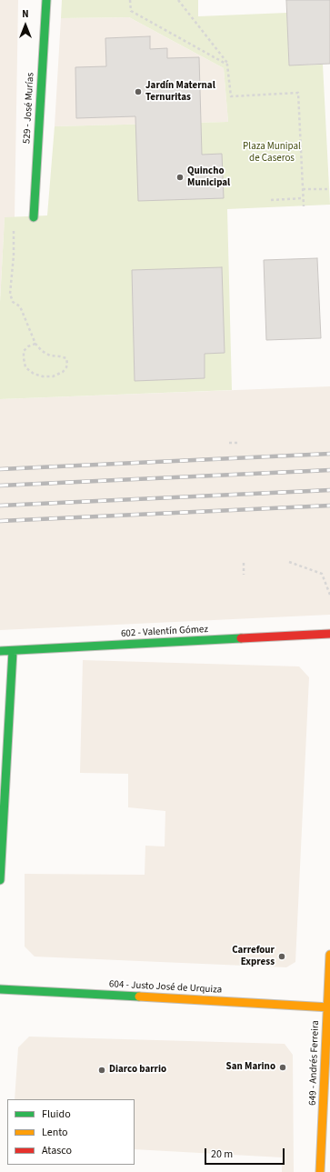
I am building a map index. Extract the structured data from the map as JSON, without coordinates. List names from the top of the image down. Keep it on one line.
{"streets":{"street":["529 - José Murías","602 - Valentín Gómez","604 - Justo José de Urquiza","649 - Andrés Ferreira"]},"crossings":[["604 - Justo José de Urquiza","649 - Andrés Ferreira"]],"parks":["Plaza Munipal de Caseros"],"places":["Jardín Maternal Ternuritas","Quincho Municipal","Carrefour Express","San Marino","Diarco barrio"],"legend":["Fluido","Lento","Atasco"],"scale_bar":"20 m","north":"top"}
